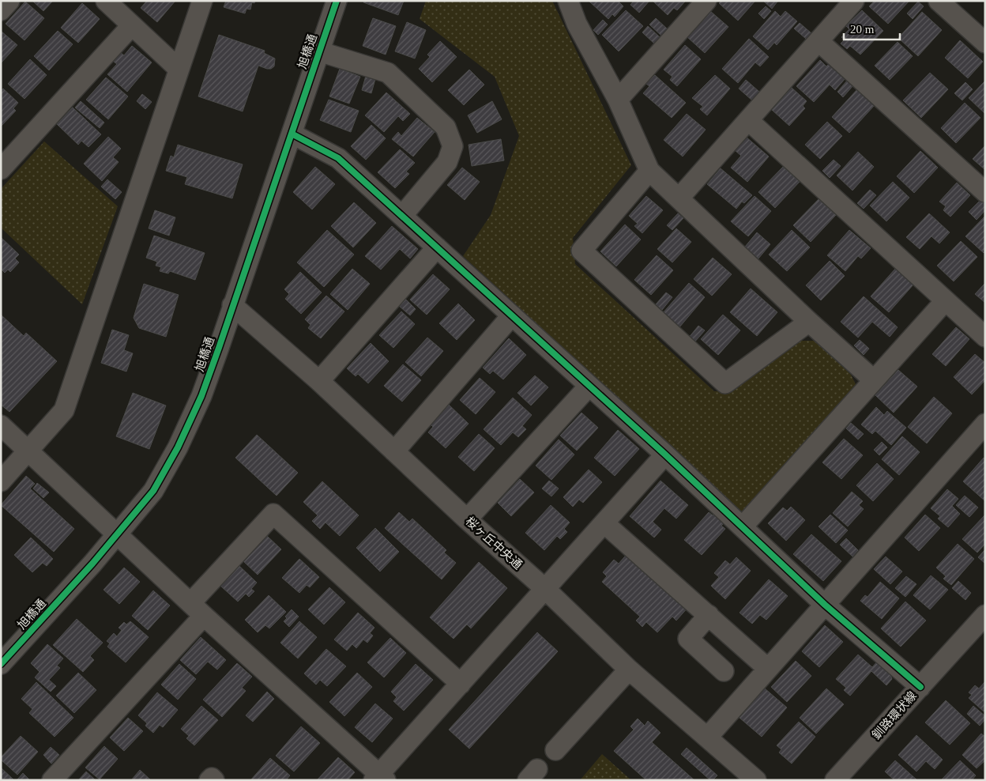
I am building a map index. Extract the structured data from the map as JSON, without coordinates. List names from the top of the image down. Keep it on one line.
{"streets":{"street":["旭橋通","桜ヶ丘中央通","釧路環状線"]},"crossings":[["旭橋通","桜ヶ丘中央通"]],"scale_bar":"20 m"}
